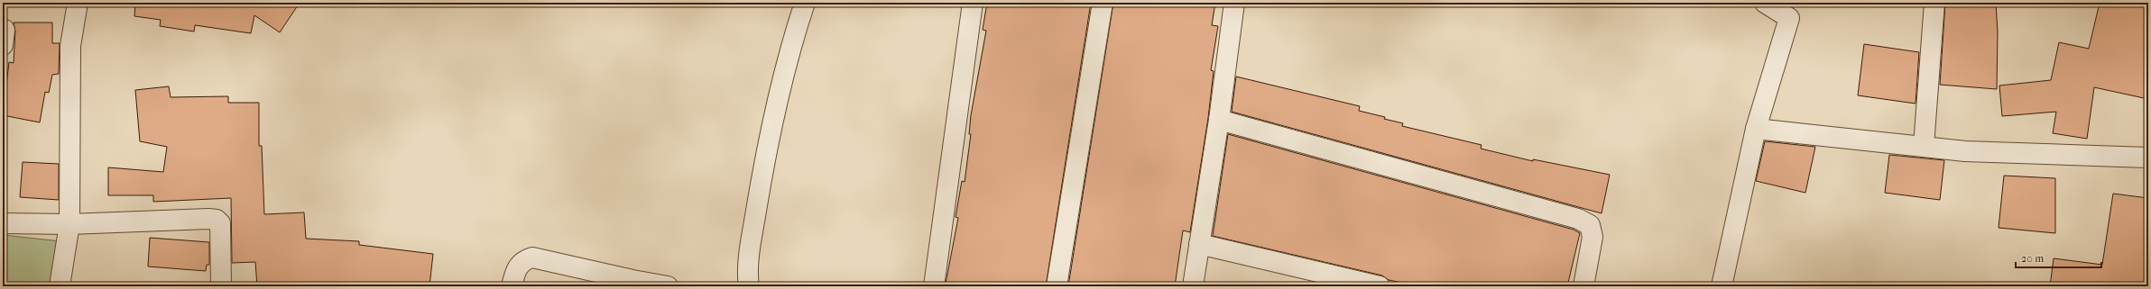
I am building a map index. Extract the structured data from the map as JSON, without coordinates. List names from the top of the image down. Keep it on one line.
{"scale_bar":"20 m"}
